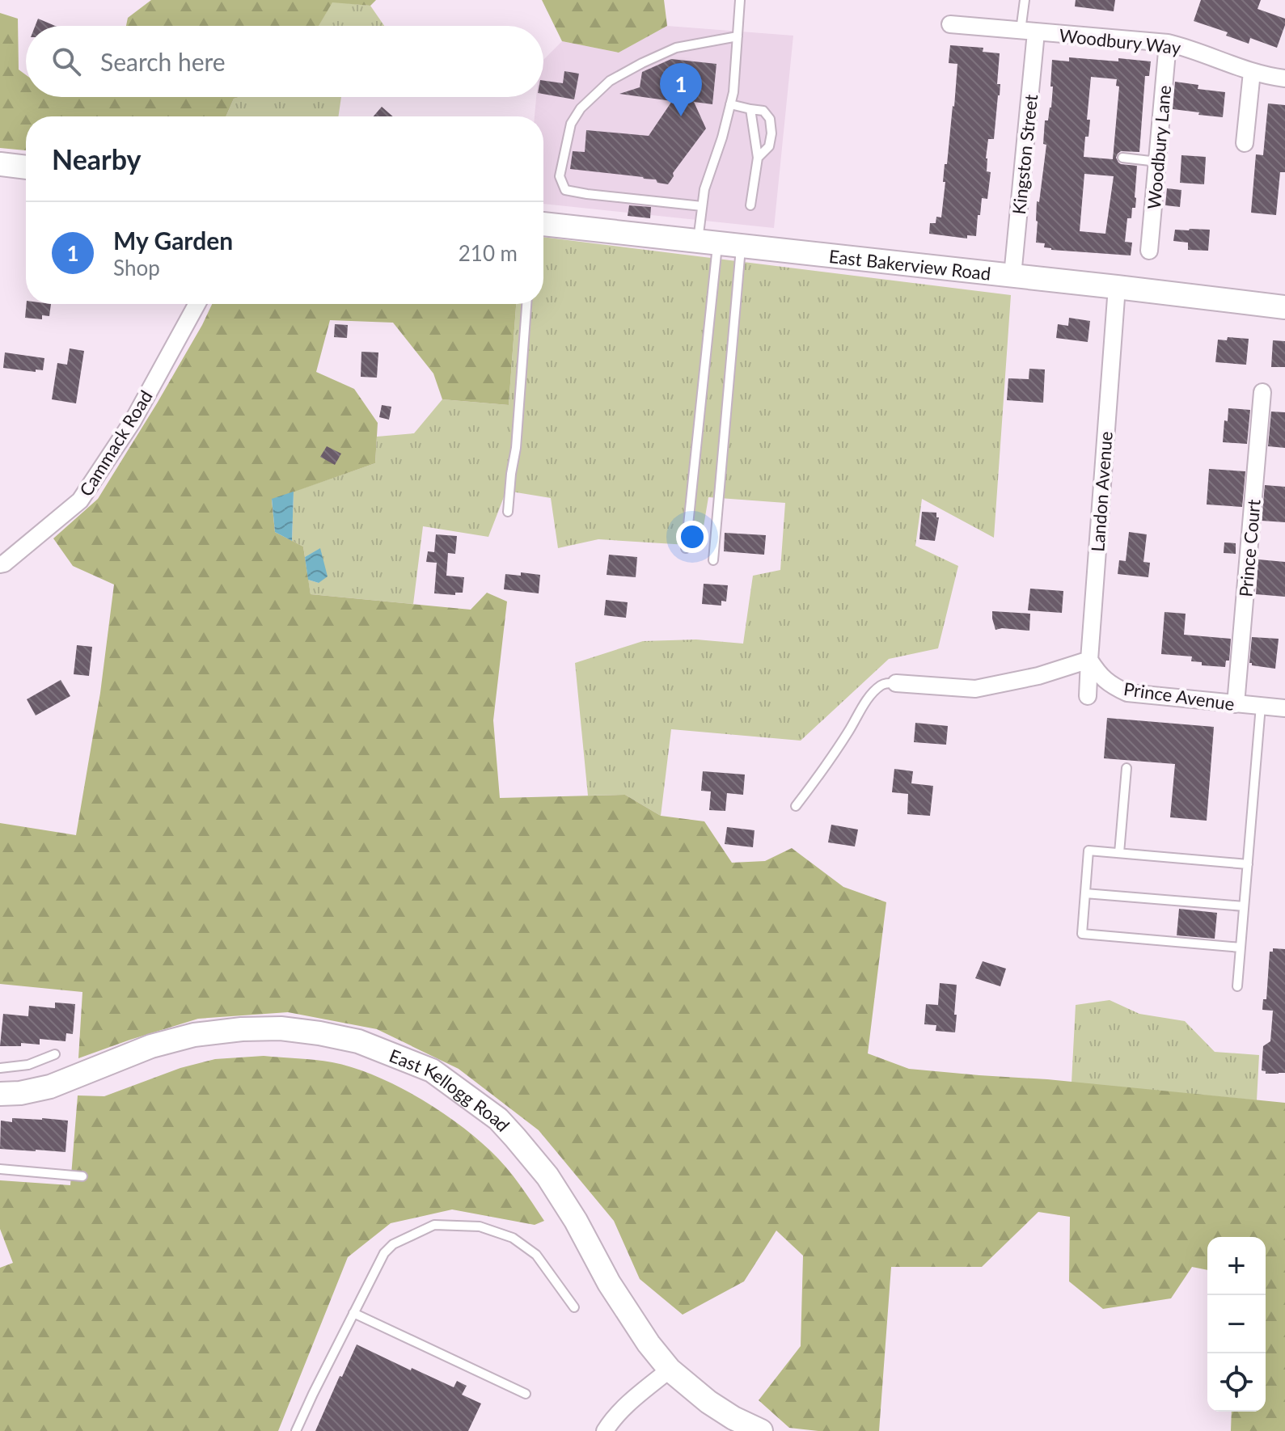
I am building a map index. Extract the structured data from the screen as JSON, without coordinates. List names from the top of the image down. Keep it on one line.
{"streets":{"street":["Woodbury Way","Woodbury Lane","Kingston Street","East Bakerview Road","Cammack Road","Landon Avenue","Prince Court","Prince Avenue","East Kellogg Road"]},"crossings":[["Woodbury Way","Woodbury Lane"],["Woodbury Way","Kingston Street"],["Kingston Street","East Bakerview Road"],["East Bakerview Road","Landon Avenue"],["Landon Avenue","Prince Avenue"],["Prince Court","Prince Avenue"]],"page":{"search":"Search here","pins":"1","heading":"Nearby","list":[{"mark":"1","name":"My Garden","note":"Shop","value":"210 m"}],"map_buttons":["+","−"]}}
